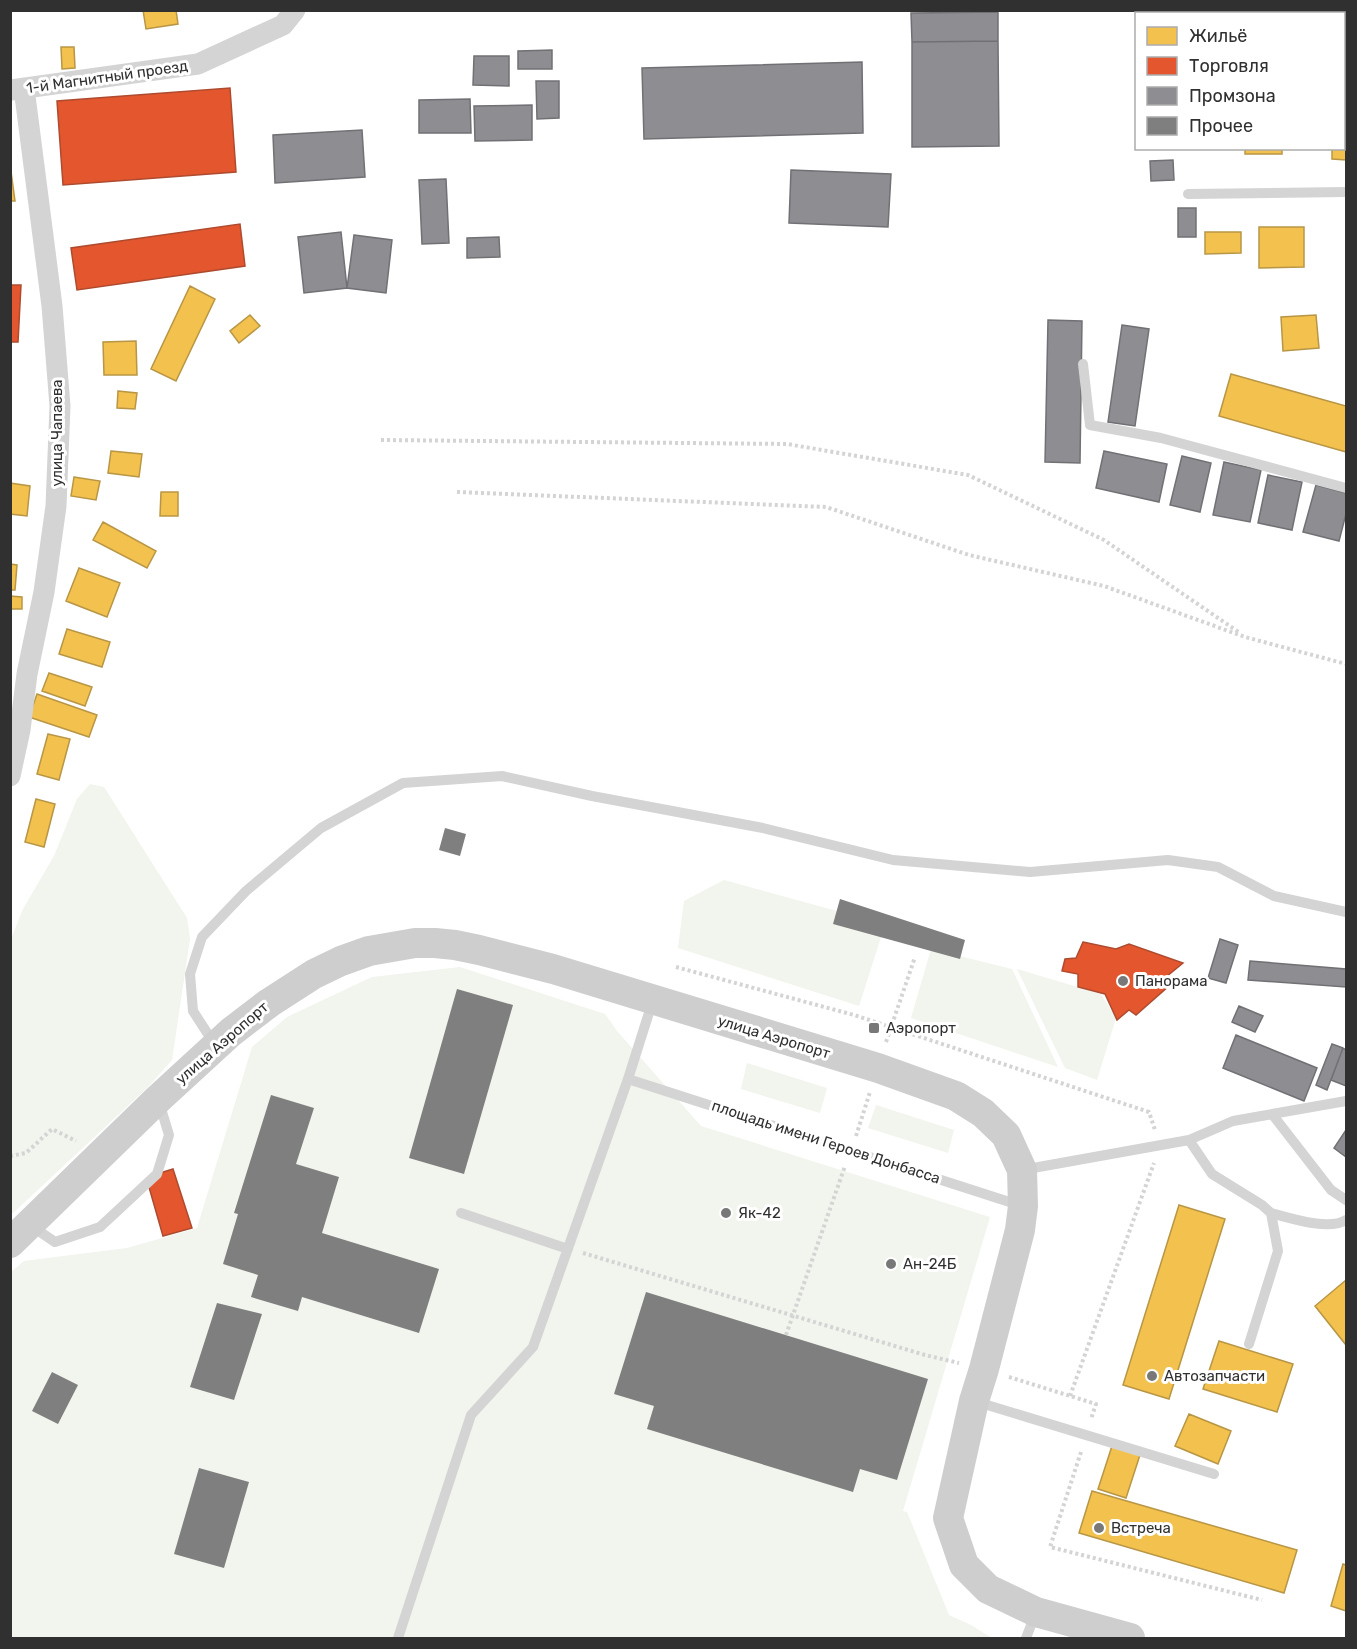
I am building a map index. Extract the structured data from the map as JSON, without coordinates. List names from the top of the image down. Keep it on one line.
{"streets":{"main road":["улица Аэропорт"],"street":["1-й Магнитный проезд","улица Чапаева"],"lane":["площадь имени Героев Донбасса"]},"crossings":[["1-й Магнитный проезд","улица Чапаева"],["улица Аэропорт","площадь имени Героев Донбасса"]],"places":{"other":["Панорама","Як-42","Ан-24Б","Автозапчасти","Встреча"],"transit":["Аэропорт"]},"legend":["Жильё","Торговля","Промзона","Прочее"]}
